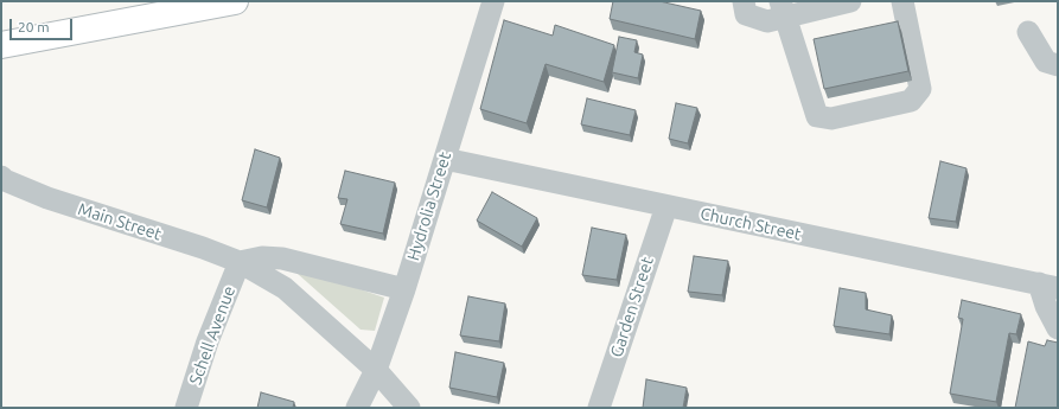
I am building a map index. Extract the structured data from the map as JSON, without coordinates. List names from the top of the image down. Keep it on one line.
{"streets":{"street":["Hydrolia Street","Main Street","Church Street","Garden Street","Schell Avenue"]},"crossings":[["Hydrolia Street","Main Street"],["Hydrolia Street","Church Street"],["Main Street","Schell Avenue"],["Church Street","Garden Street"]],"scale_bar":"20 m"}
